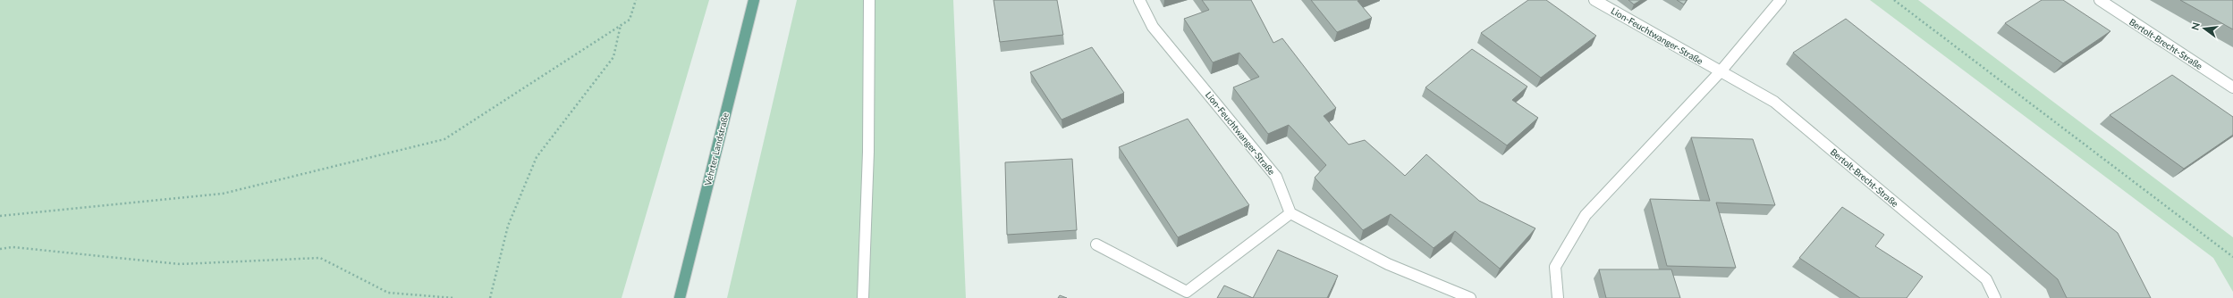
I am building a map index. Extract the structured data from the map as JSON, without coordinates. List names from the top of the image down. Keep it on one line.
{"streets":{"main road":["Vehrter Landstraße"],"street":["Lion-Feuchtwanger-Straße","Bertolt-Brecht-Straße"]},"crossings":[["Lion-Feuchtwanger-Straße","Bertolt-Brecht-Straße"]],"north":"left"}
